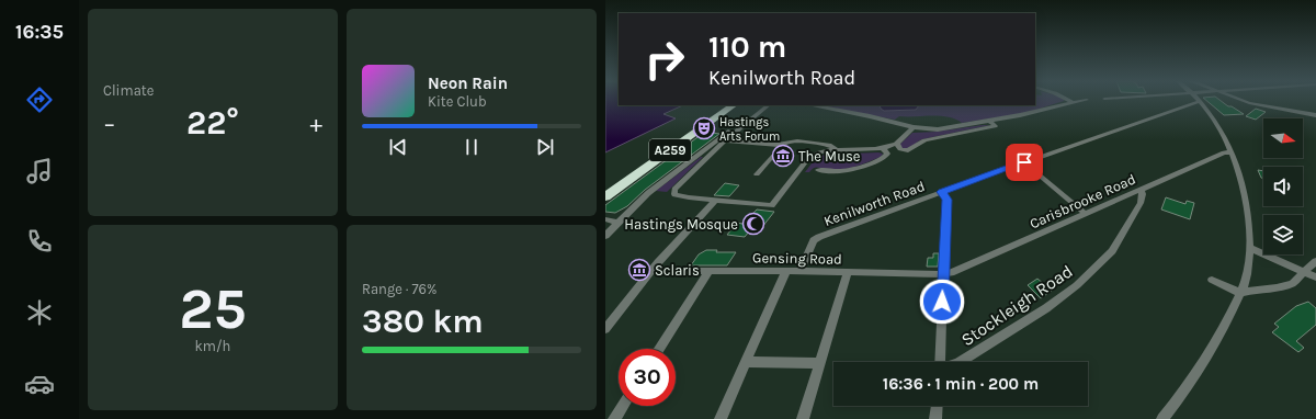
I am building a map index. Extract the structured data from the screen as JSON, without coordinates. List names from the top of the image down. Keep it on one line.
{"streets":{"highway":["A259"],"street":["Carisbrooke Road","Kenilworth Road","Gensing Road","Stockleigh Road"]},"crossings":[["Carisbrooke Road","Gensing Road"],["Carisbrooke Road","Stockleigh Road"],["Kenilworth Road","Gensing Road"]],"places":{"theatre":["Hastings Arts Forum"],"museum":["The Muse","Sclaris"],"mosque":["Hastings Mosque"]},"north":"right","page":{"tabs":"16:35","tile":["Climate",["25","km/h"],["Range · 76%","380 km"]],"turn":["110 m","Kenilworth Road"],"song":["Neon Rain","Kite Club"],"heat":["−","22°","+"],"limit":"30","trip":"16:36 · 1 min · 200 m"}}
